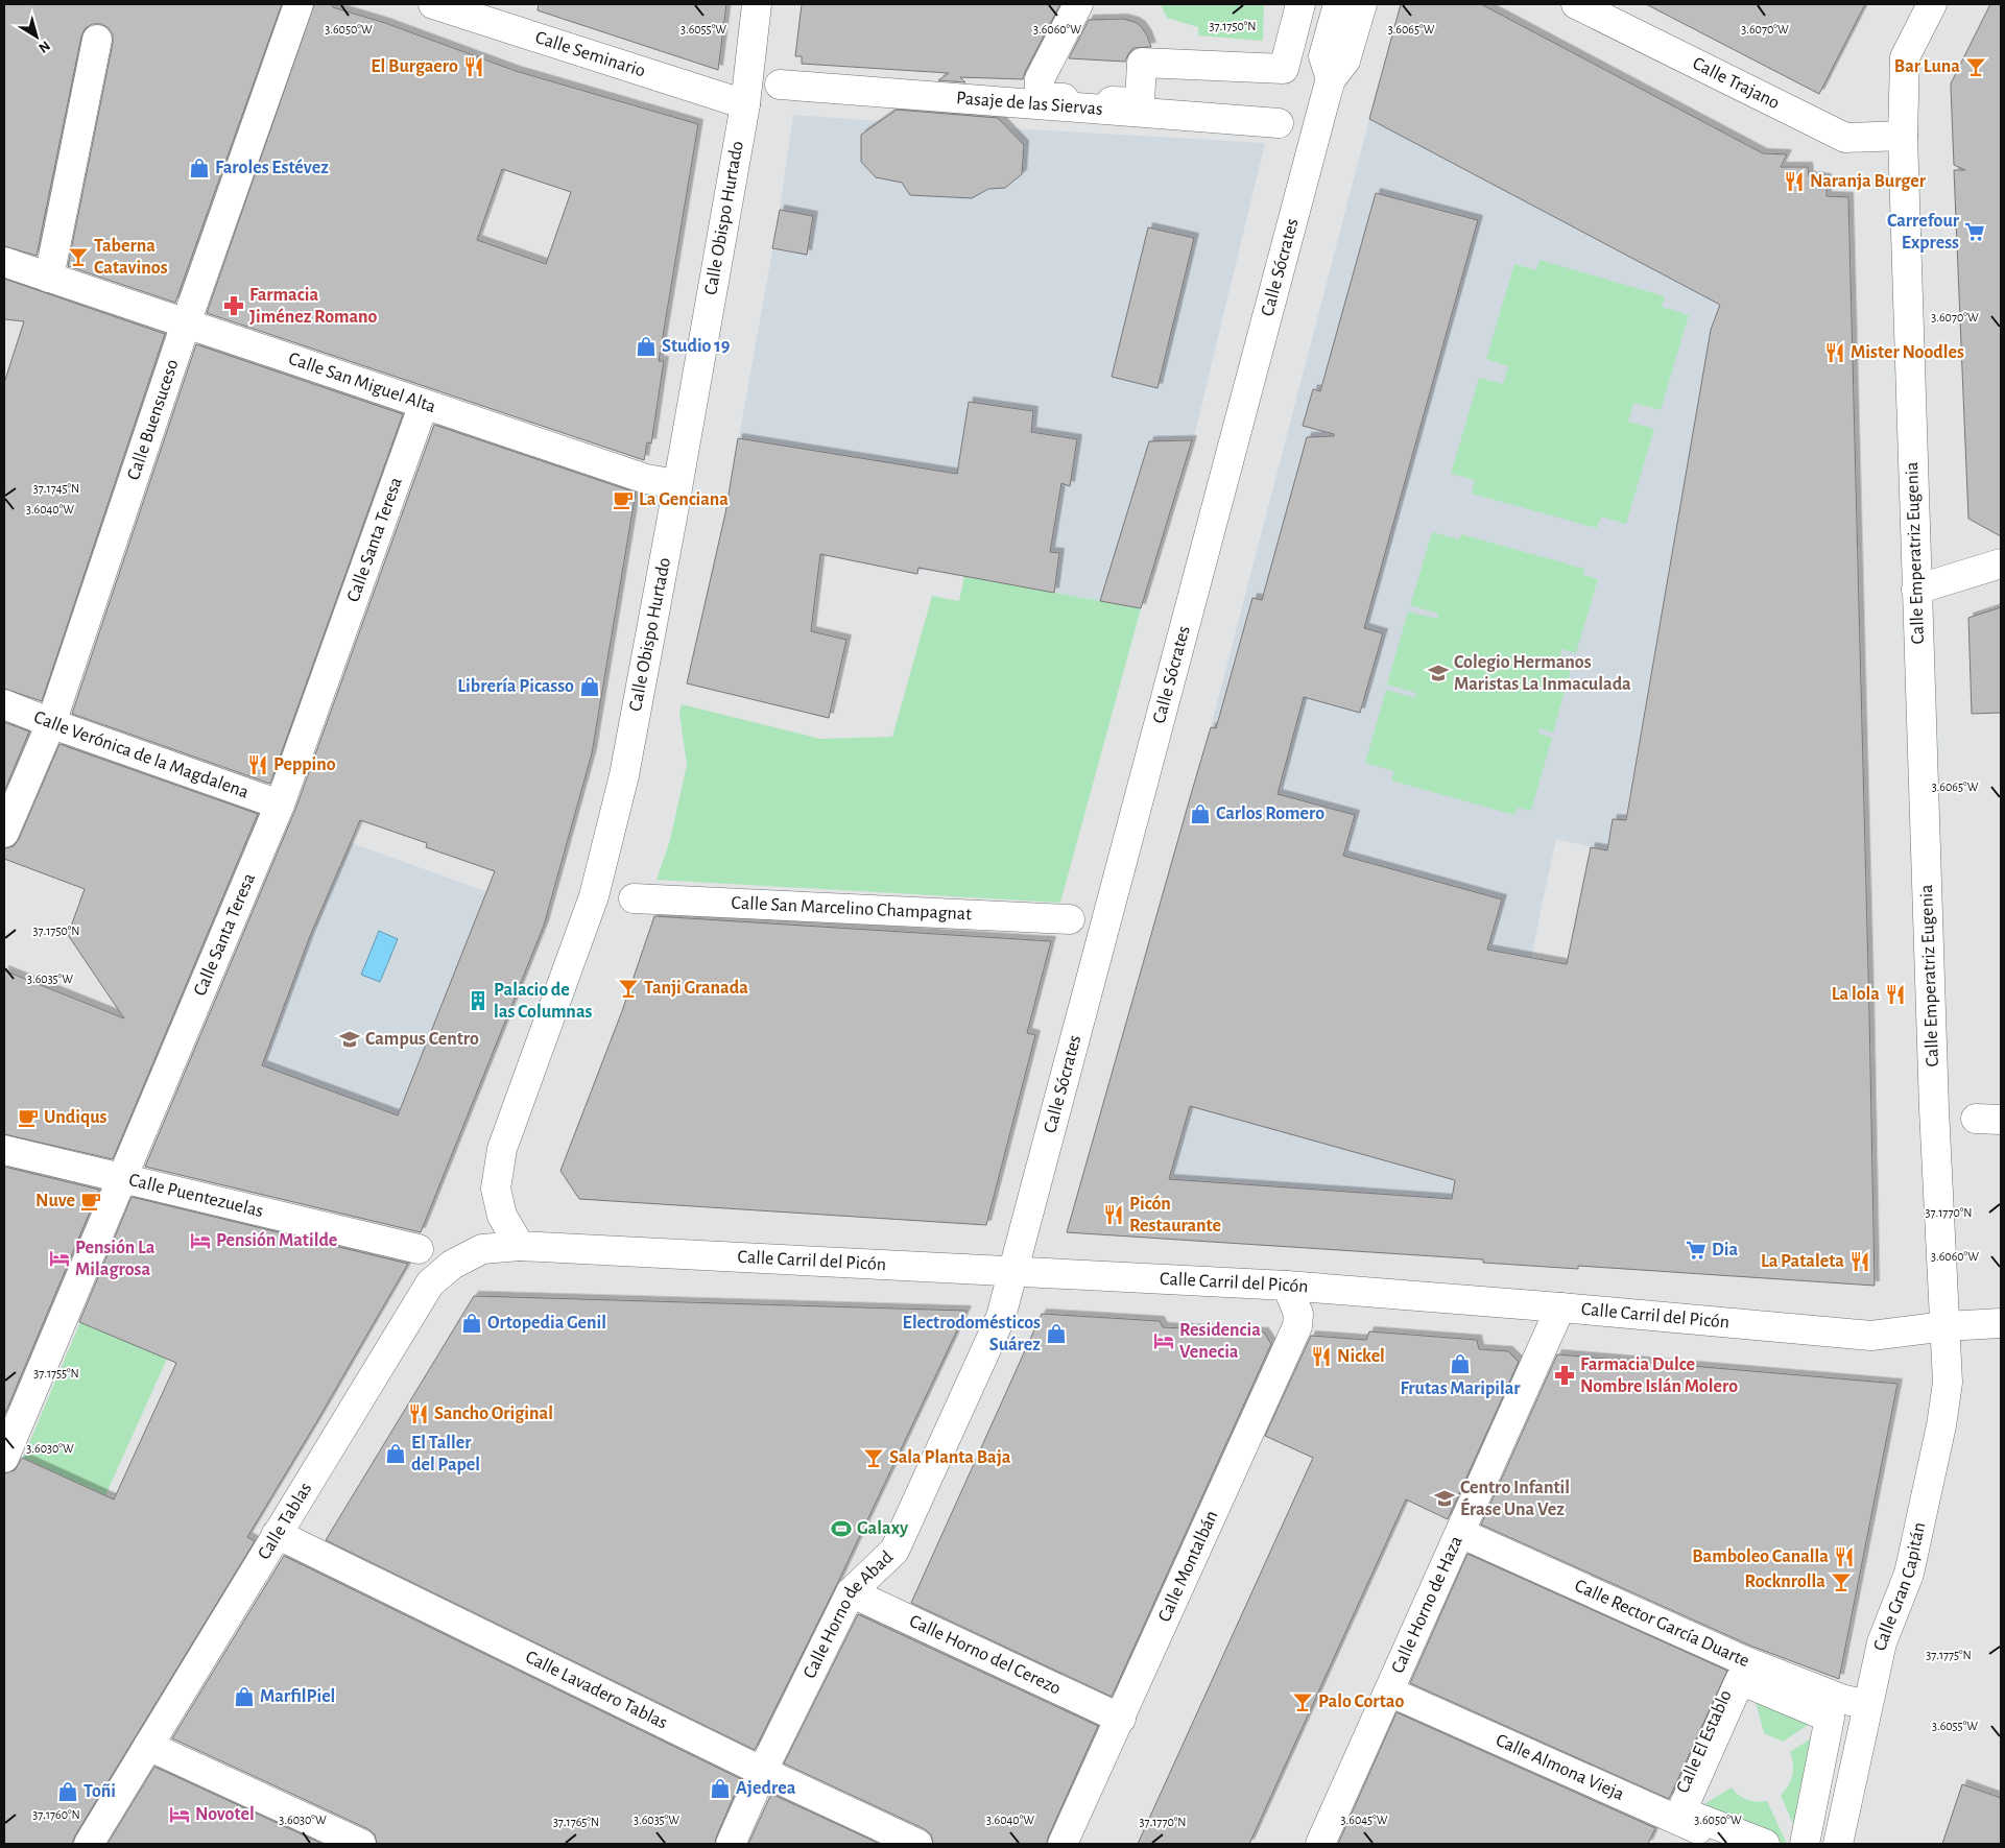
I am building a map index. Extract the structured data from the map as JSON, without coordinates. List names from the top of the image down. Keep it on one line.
{"streets":{"street":["Calle Seminario","Calle Trajano","Pasaje de las Siervas","Calle Obispo Hurtado","Calle Sócrates","Calle San Miguel Alta","Calle Buensuceso","Calle Santa Teresa","Calle Emperatriz Eugenia","Calle Verónica de la Magdalena","Calle San Marcelino Champagnat","Calle Puentezuelas","Calle Carril del Picón","Calle Tablas","Calle Montalbán","Calle Gran Capitán","Calle Horno de Haza","Calle Horno de Abad","Calle Rector García Duarte","Calle Horno del Cerezo","Calle Lavadero Tablas","Calle El Establo","Calle Almona Vieja"]},"crossings":[["Calle Seminario","Calle Obispo Hurtado"],["Calle Trajano","Calle Emperatriz Eugenia"],["Calle Obispo Hurtado","Calle San Miguel Alta"],["Calle Obispo Hurtado","Calle Carril del Picón"],["Calle Obispo Hurtado","Calle Tablas"],["Calle Sócrates","Calle Carril del Picón"],["Calle Sócrates","Calle Horno de Abad"],["Calle San Miguel Alta","Calle Buensuceso"],["Calle San Miguel Alta","Calle Santa Teresa"],["Calle Buensuceso","Calle Verónica de la Magdalena"],["Calle Santa Teresa","Calle Verónica de la Magdalena"],["Calle Santa Teresa","Calle Puentezuelas"],["Calle Emperatriz Eugenia","Calle Carril del Picón"],["Calle Emperatriz Eugenia","Calle Gran Capitán"],["Calle Carril del Picón","Calle Tablas"],["Calle Carril del Picón","Calle Montalbán"],["Calle Carril del Picón","Calle Gran Capitán"],["Calle Carril del Picón","Calle Horno de Haza"],["Calle Carril del Picón","Calle Horno de Abad"],["Calle Tablas","Calle Lavadero Tablas"],["Calle Montalbán","Calle Horno del Cerezo"],["Calle Gran Capitán","Calle Rector García Duarte"],["Calle Horno de Haza","Calle Rector García Duarte"],["Calle Horno de Haza","Calle Almona Vieja"],["Calle Horno de Abad","Calle Horno del Cerezo"],["Calle Horno de Abad","Calle Lavadero Tablas"]],"places":{"restaurant":["El Burgaero","Naranja Burger","Mister Noodles","Peppino","La lola","Picón Restaurante","La Pataleta","Nickel","Sancho Original","Bamboleo Canalla"],"bar":["Bar Luna","Taberna Catavinos","Tanji Granada","Sala Planta Baja","Rocknrolla","Palo Cortao"],"shop":["Faroles Estévez","Studio 19","Librería Picasso","Carlos Romero","Ortopedia Genil","Electrodomésticos Suárez","Frutas Maripilar","El Taller del Papel","MarfilPiel","Ajedrea","Toñi"],"supermarket":["Carrefour Express","Dia"],"pharmacy":["Farmacia Jiménez Romano","Farmacia Dulce Nombre Islán Molero"],"cafe":["La Genciana","Undiqus","Nuve"],"school or university":["Colegio Hermanos Maristas La Inmaculada","Campus Centro","Centro Infantil Érase Una Vez"],"building":["Palacio de las Columnas"],"hotel":["Pensión Matilde","Pensión La Milagrosa","Residencia Venecia","Novotel"],"sports":["Galaxy"]},"north":"bottom right","coordinates":["37.1750°N","3.6050°W","3.6055°W","3.6060°W","3.6065°W","3.6070°W","37.1745°N","3.6040°W","3.6035°W","37.1770°N","37.1755°N","3.6030°W","37.1775°N","37.1760°N","3.6045°W","37.1765°N"]}
